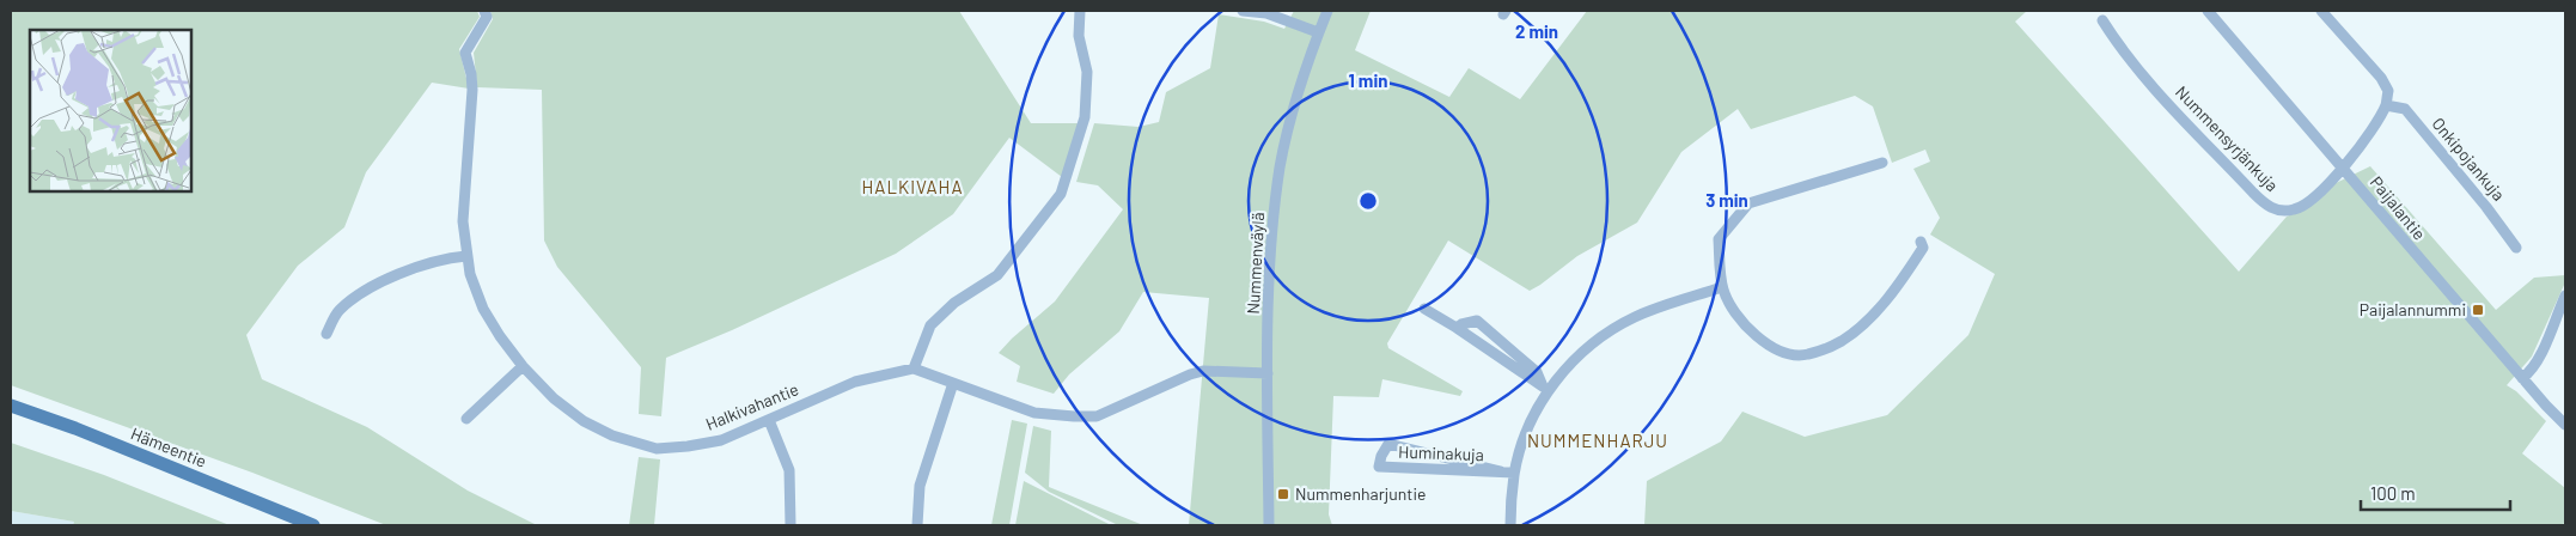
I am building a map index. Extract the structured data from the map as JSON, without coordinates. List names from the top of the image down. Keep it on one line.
{"streets":{"main road":["Hämeentie"],"street":["Nummensyrjänkuja","Onkipojankuja","Paijalantie","Nummenväylä","Halkivahantie","Huminakuja"]},"crossings":[["Nummensyrjänkuja","Onkipojankuja"],["Nummensyrjänkuja","Paijalantie"]],"districts":["HALKIVAHA","NUMMENHARJU"],"places":{"transit":["Paijalannummi","Nummenharjuntie"]},"scale_bar":"100 m","rings":["2 min","1 min","3 min"]}
